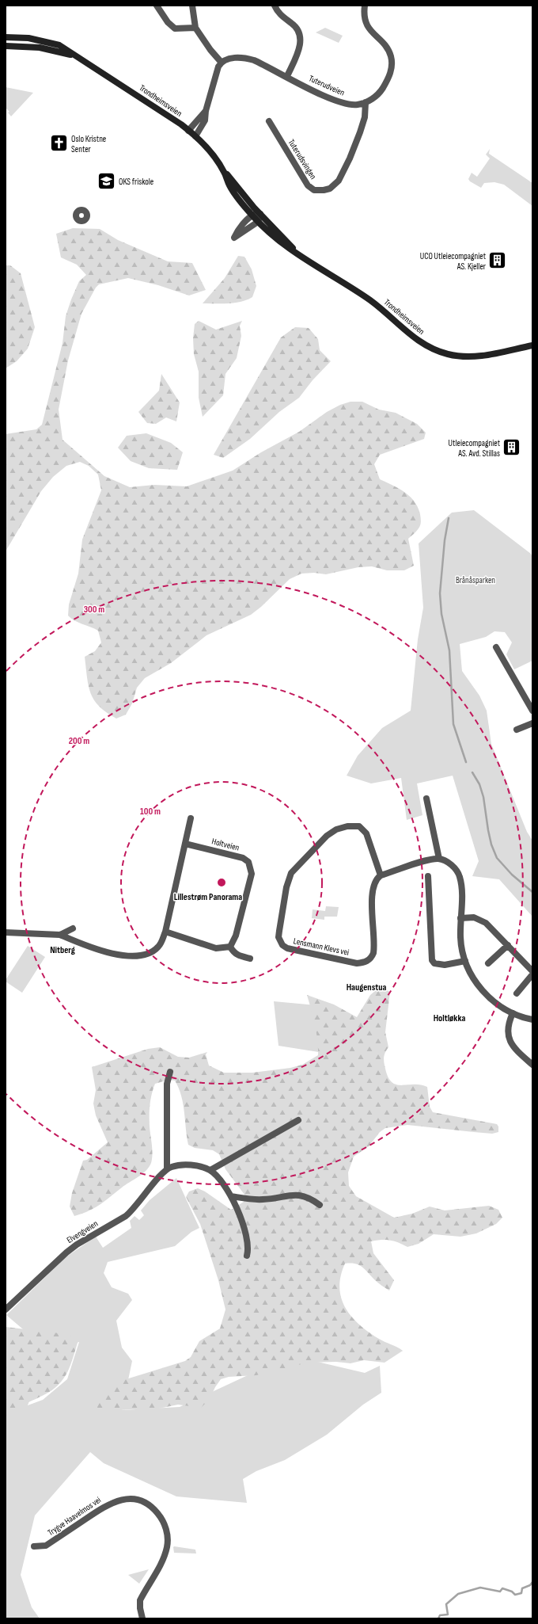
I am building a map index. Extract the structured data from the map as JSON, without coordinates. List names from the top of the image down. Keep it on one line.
{"streets":{"main road":["Trondheimsveien"],"street":["Tuterudveien","Tuterudsvingen","Holtveien","Lensmann Klevs vei","Elvengveien","Trygve Haavelmos vei"]},"crossings":[["Tuterudveien","Tuterudsvingen"]],"districts":["Lillestrøm Panorama","Nitberg","Haugenstua","Holtløkka"],"parks":["Brånåsparken"],"places":{"church":["Oslo Kristne Senter"],"school or university":["OKS friskole"],"building":["UCO Utleiecompagniet AS. Kjeller","Utleiecompagniet AS. Avd. Stillas"]},"rings":["300 m","200 m","100 m"]}
